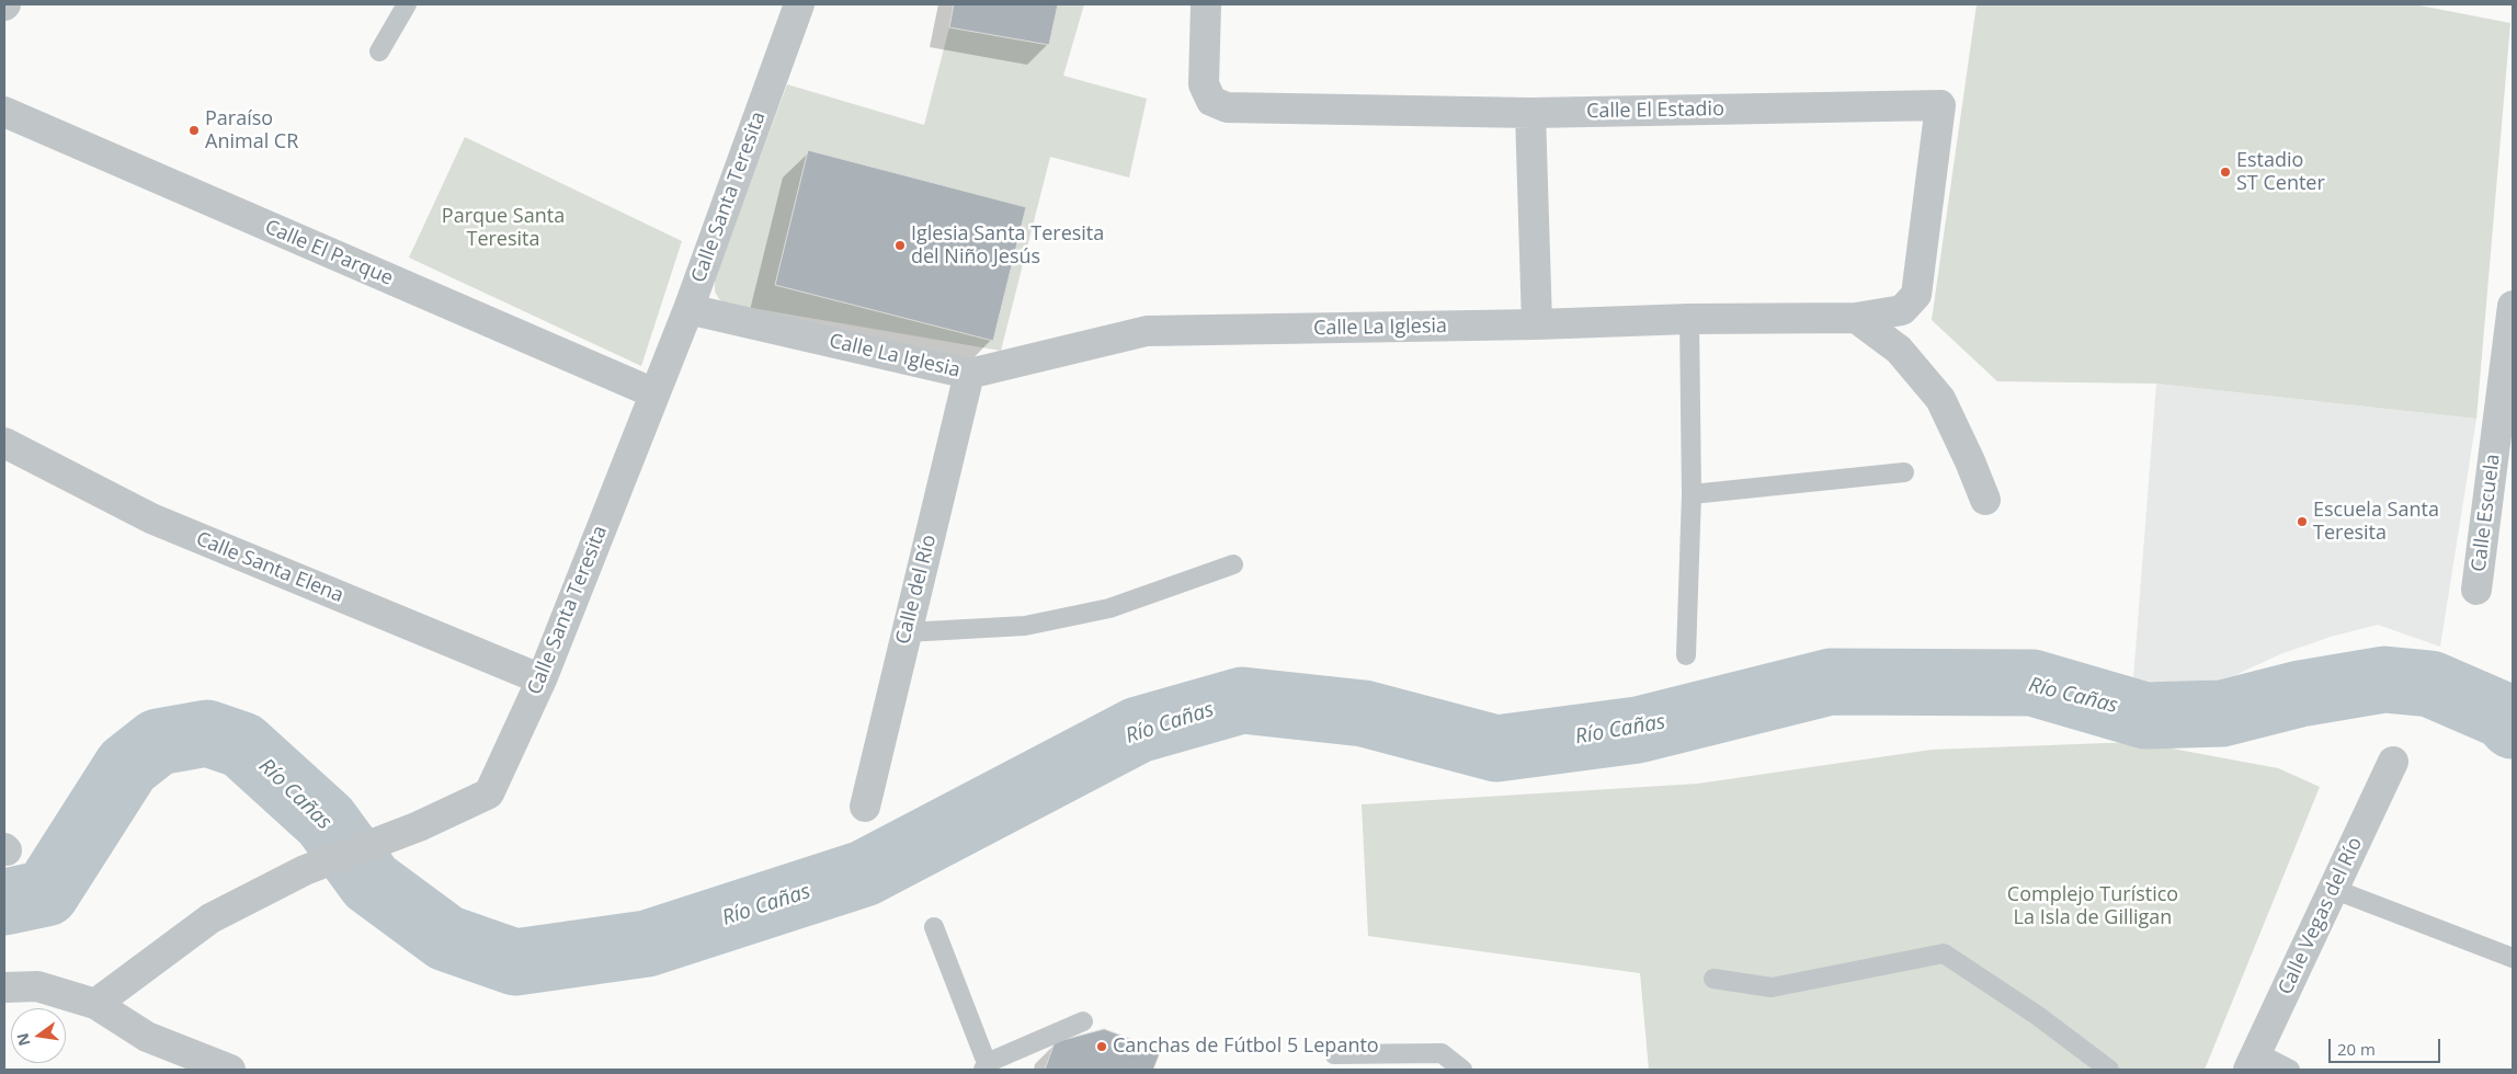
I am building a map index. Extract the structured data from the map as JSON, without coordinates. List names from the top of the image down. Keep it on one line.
{"streets":{"street":["Calle El Estadio","Calle Santa Teresita","Calle El Parque","Calle La Iglesia","Calle Escuela","Calle Santa Elena","Calle del Río","Calle Vegas del Río"]},"crossings":[["Calle El Estadio","Calle La Iglesia"],["Calle Santa Teresita","Calle El Parque"],["Calle Santa Teresita","Calle La Iglesia"],["Calle Santa Teresita","Calle Santa Elena"],["Calle La Iglesia","Calle del Río"]],"water":["Río Cañas"],"parks":["Parque Santa Teresita","Complejo Turístico La Isla de Gilligan"],"places":["Paraíso Animal CR","Estadio ST Center","Iglesia Santa Teresita del Niño Jesús","Escuela Santa Teresita","Canchas de Fútbol 5 Lepanto"],"scale_bar":"20 m","north":"left"}
